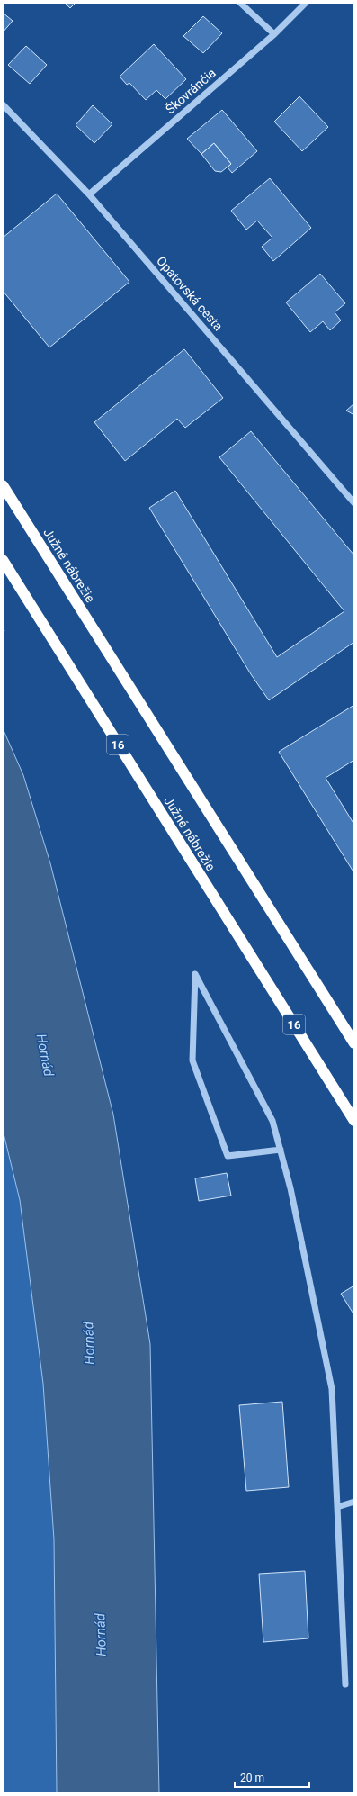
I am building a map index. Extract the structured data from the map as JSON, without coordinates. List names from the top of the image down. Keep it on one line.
{"streets":{"highway":["Južné nábrežie","16"],"street":["Škovránčia","Opatovská cesta"]},"crossings":[["Škovránčia","Opatovská cesta"]],"water":["Hornád"],"scale_bar":"20 m"}
